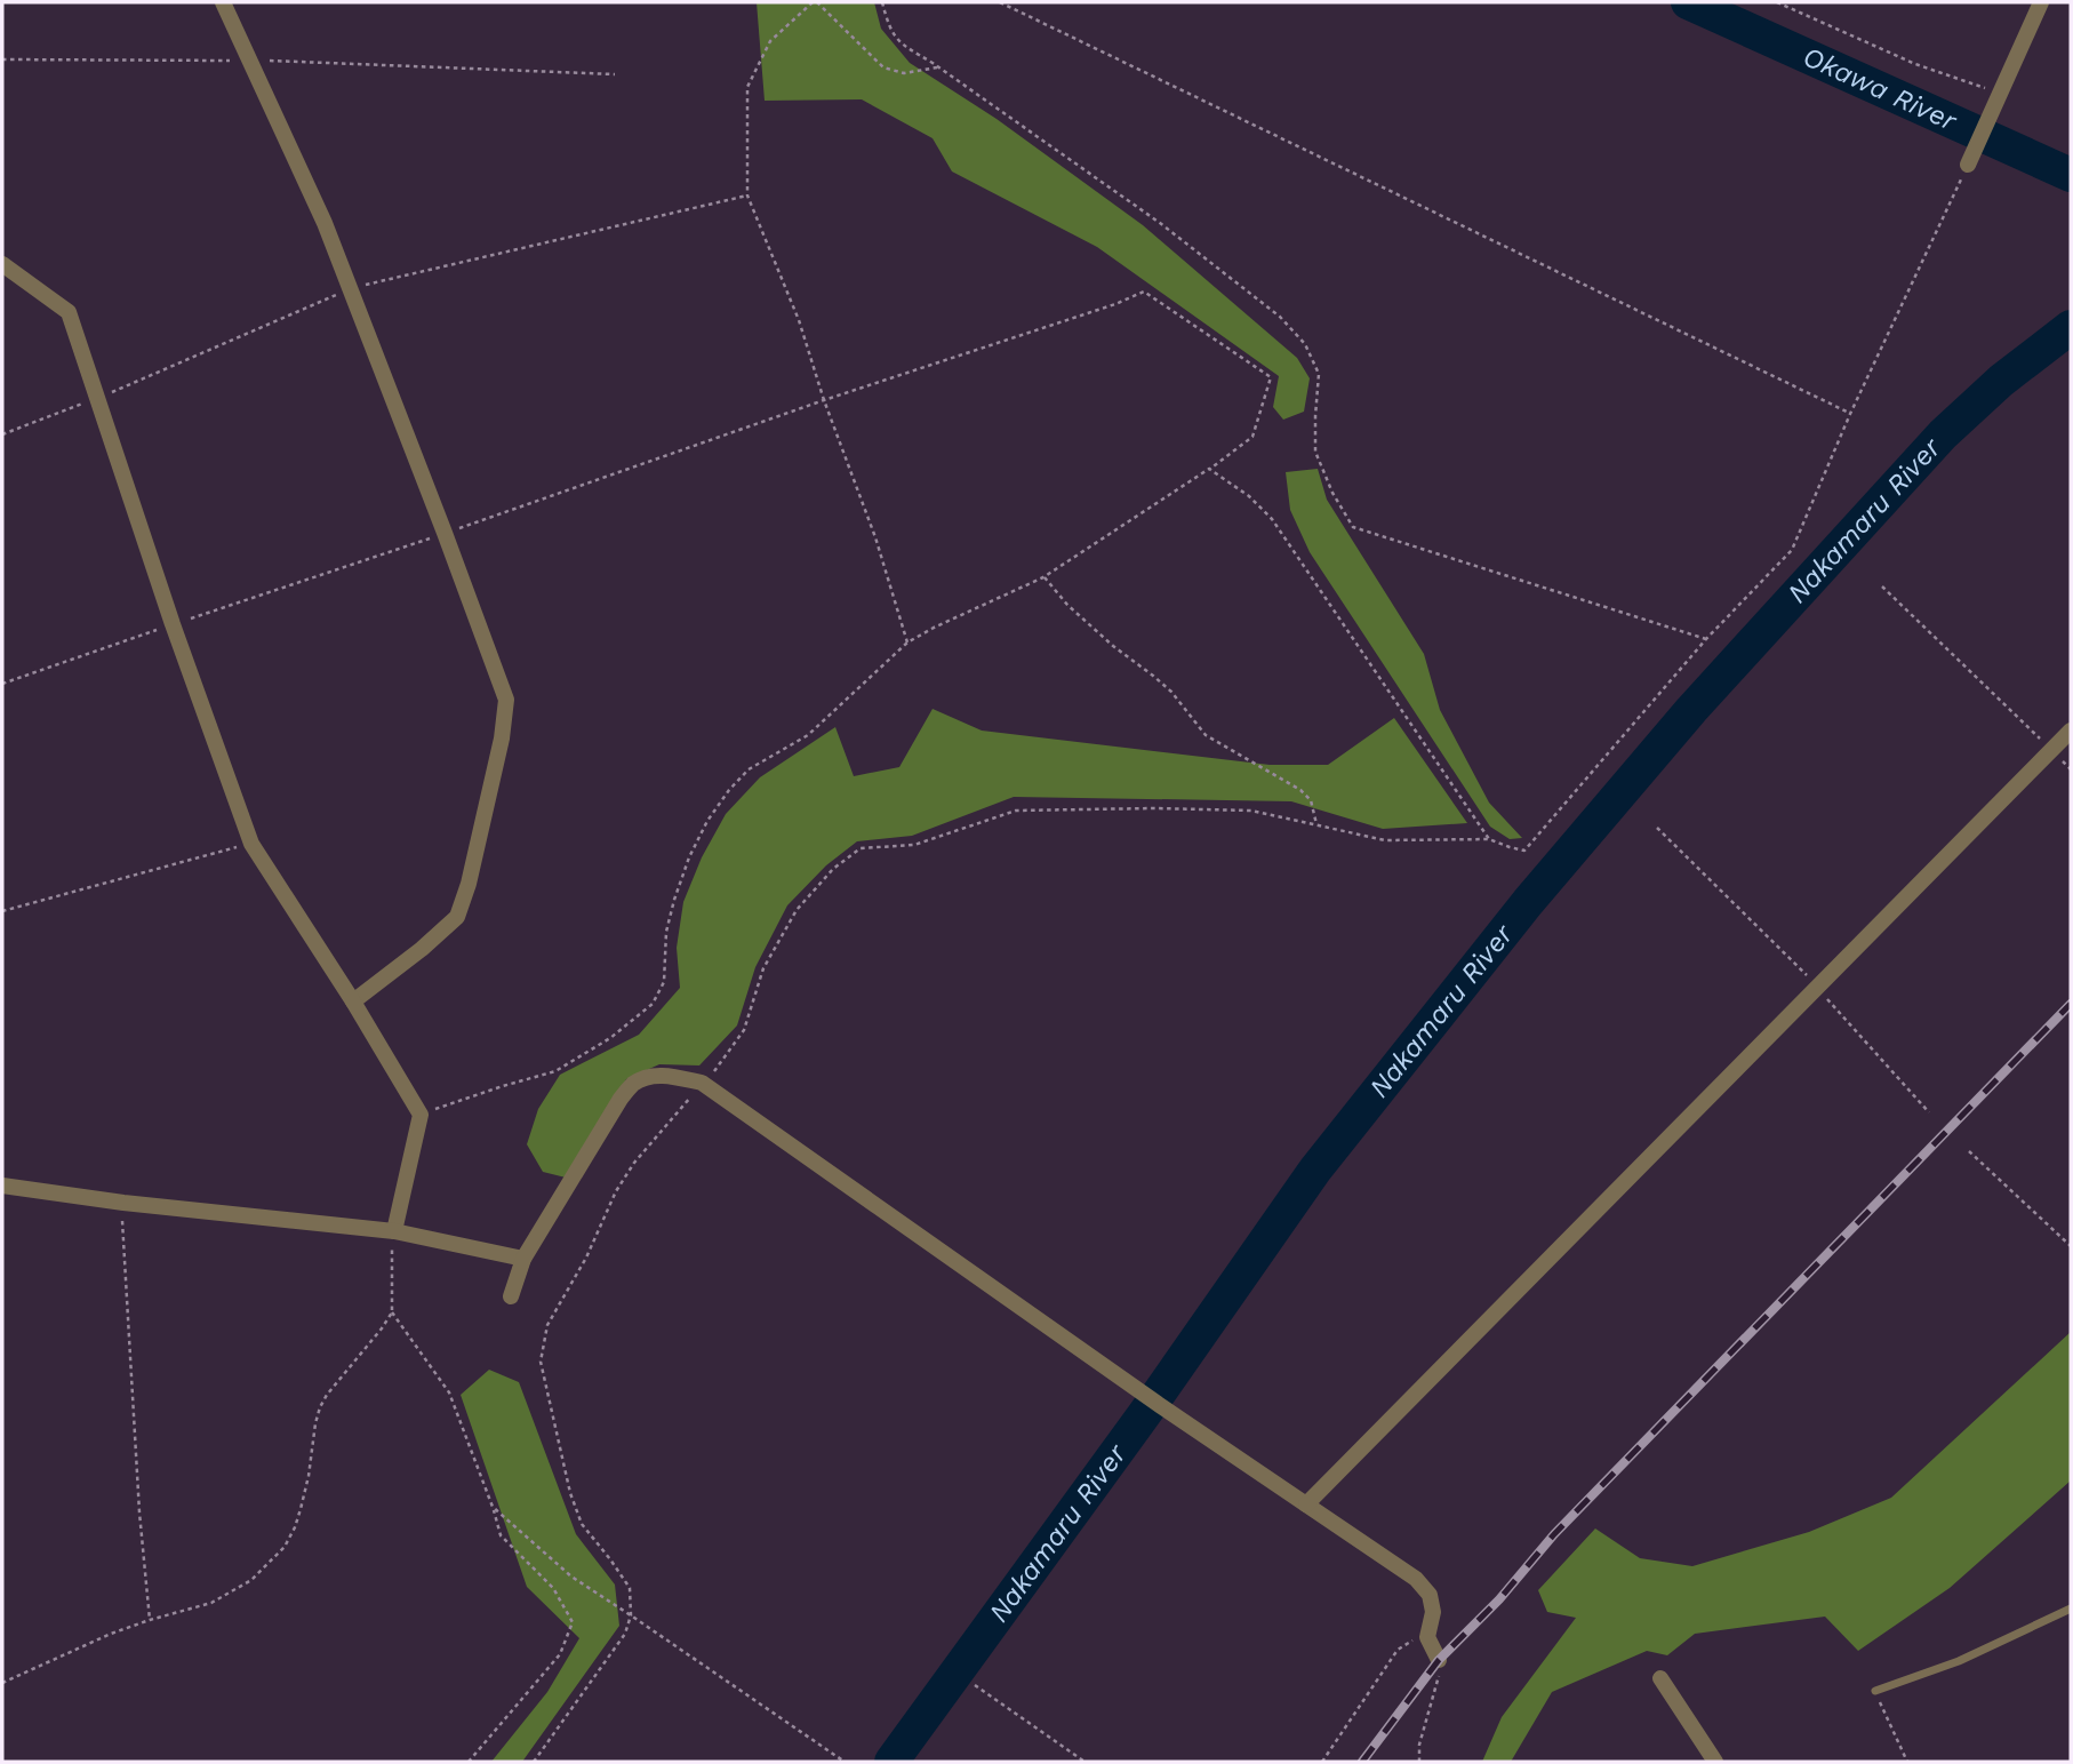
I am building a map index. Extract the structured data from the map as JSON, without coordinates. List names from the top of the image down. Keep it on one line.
{"water":["Okawa River","Nakamaru River"]}
